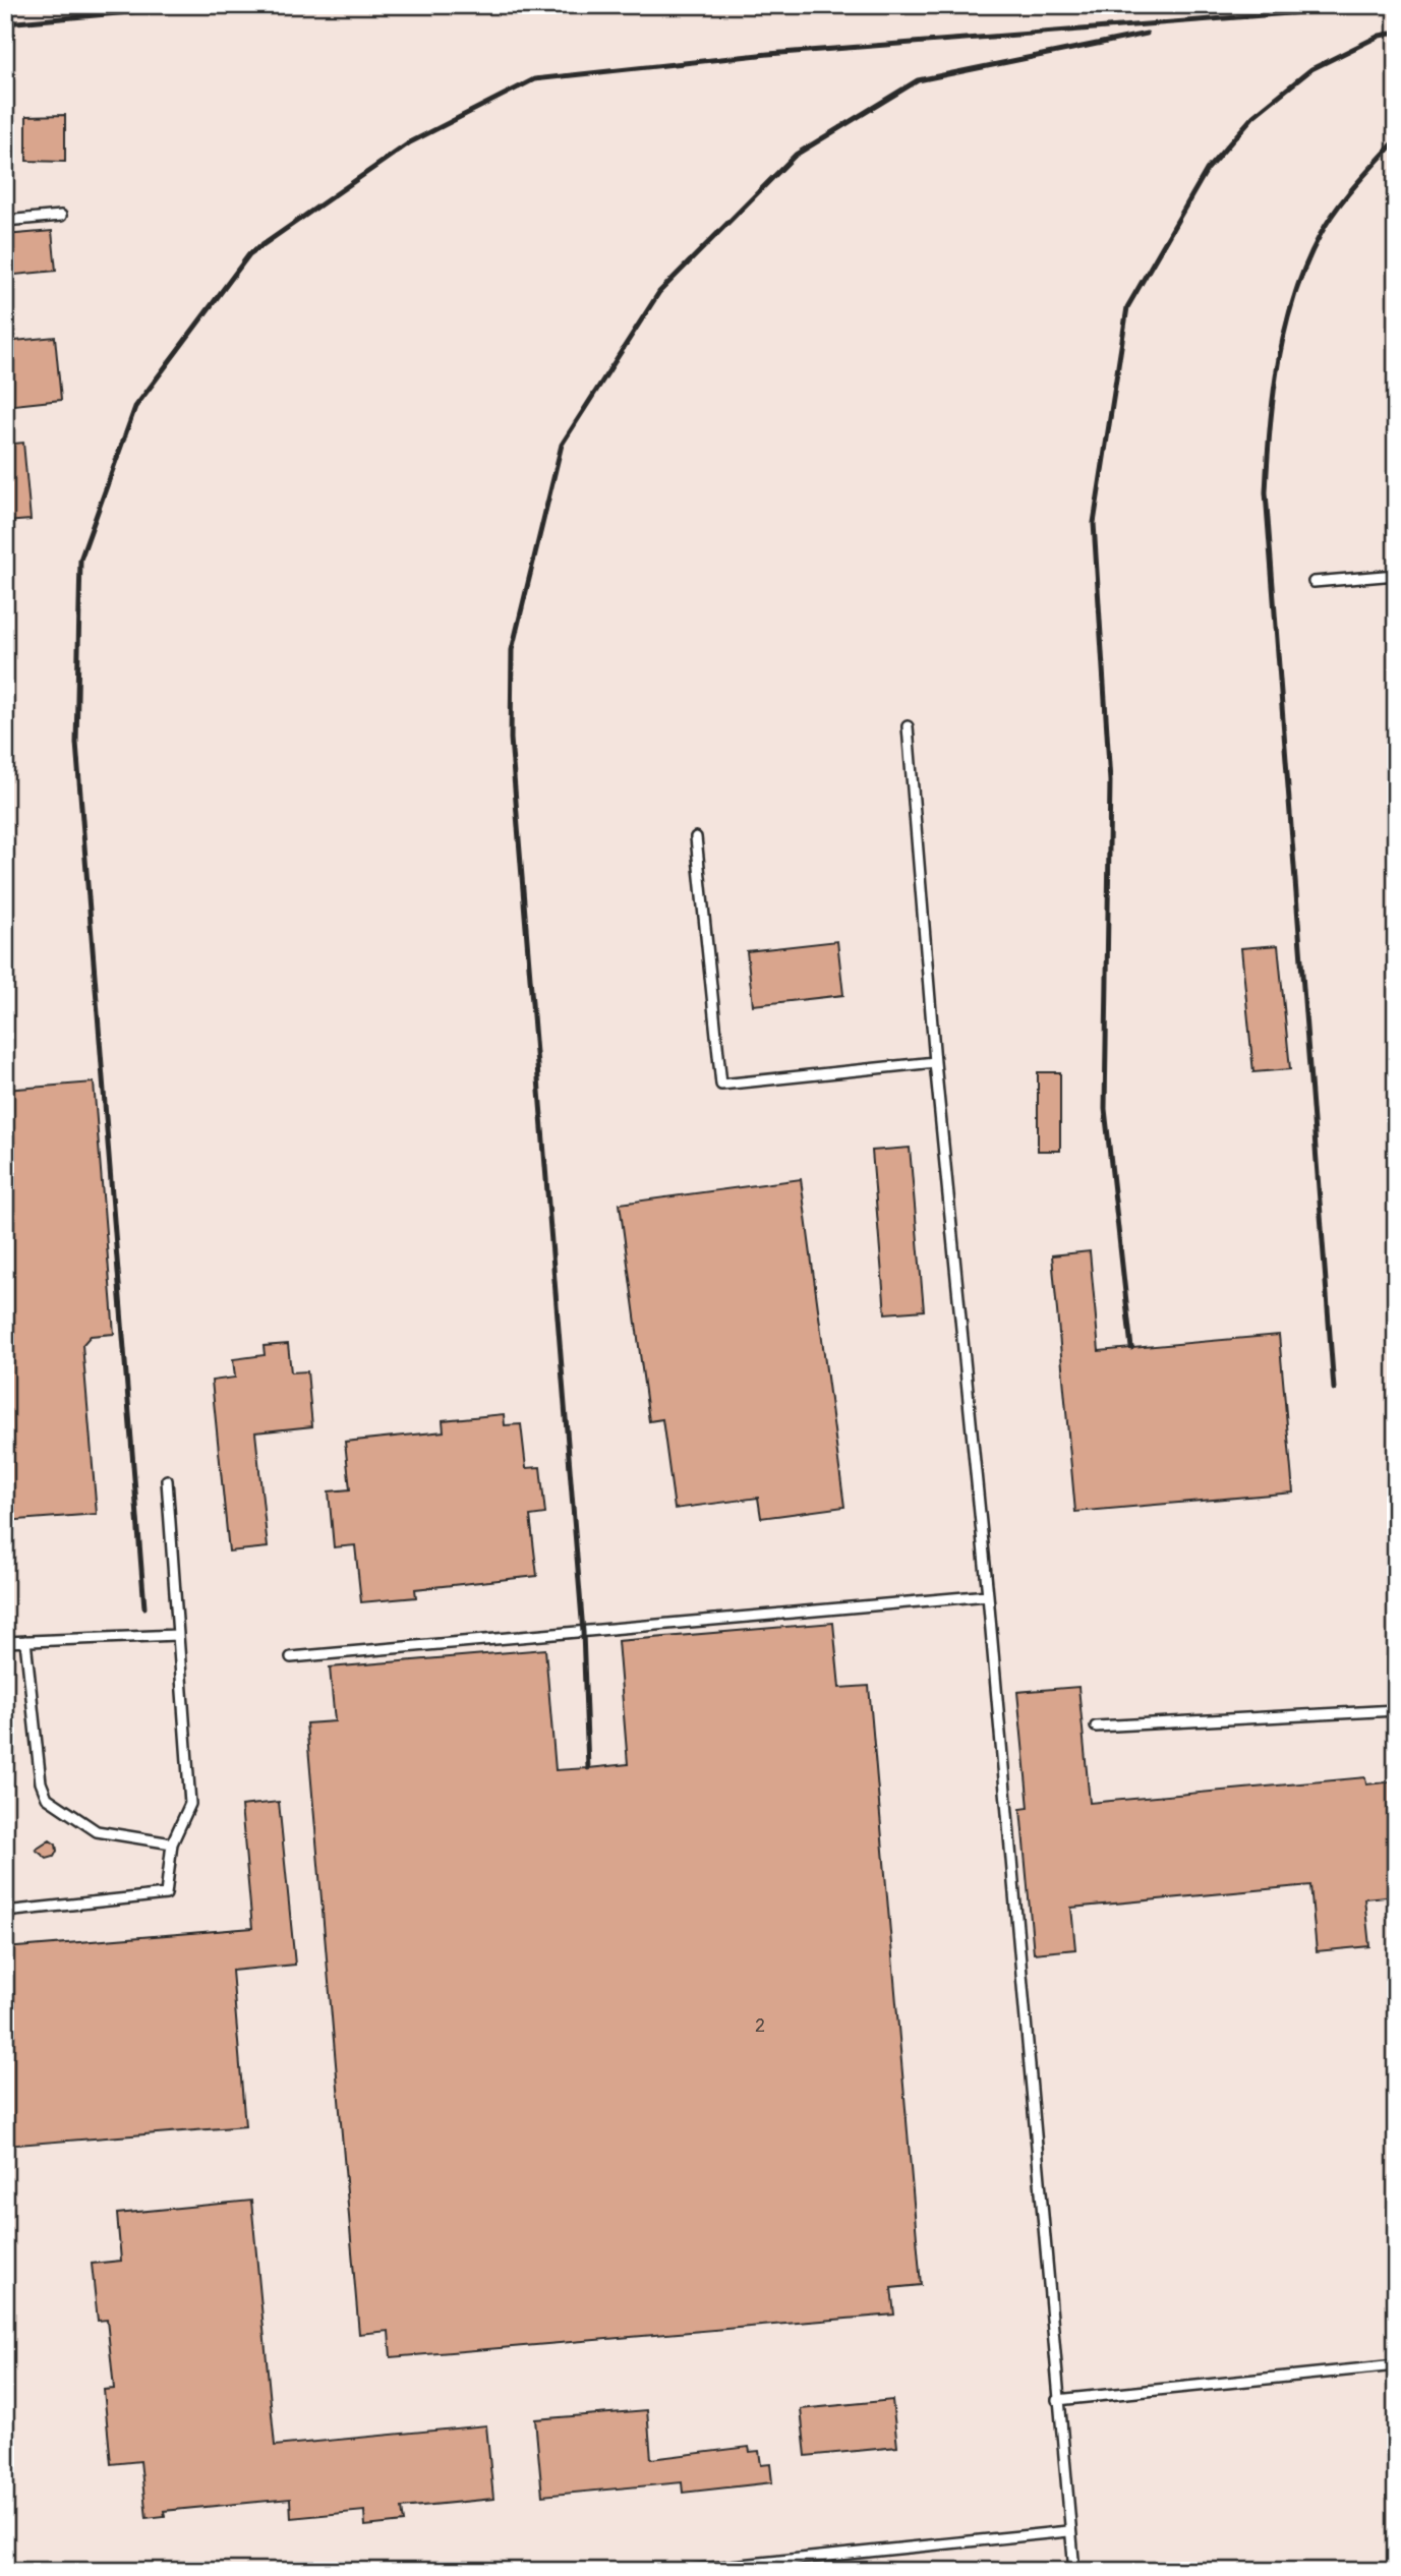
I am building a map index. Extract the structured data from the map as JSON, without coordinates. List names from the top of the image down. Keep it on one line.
{"house_numbers":["2"]}
